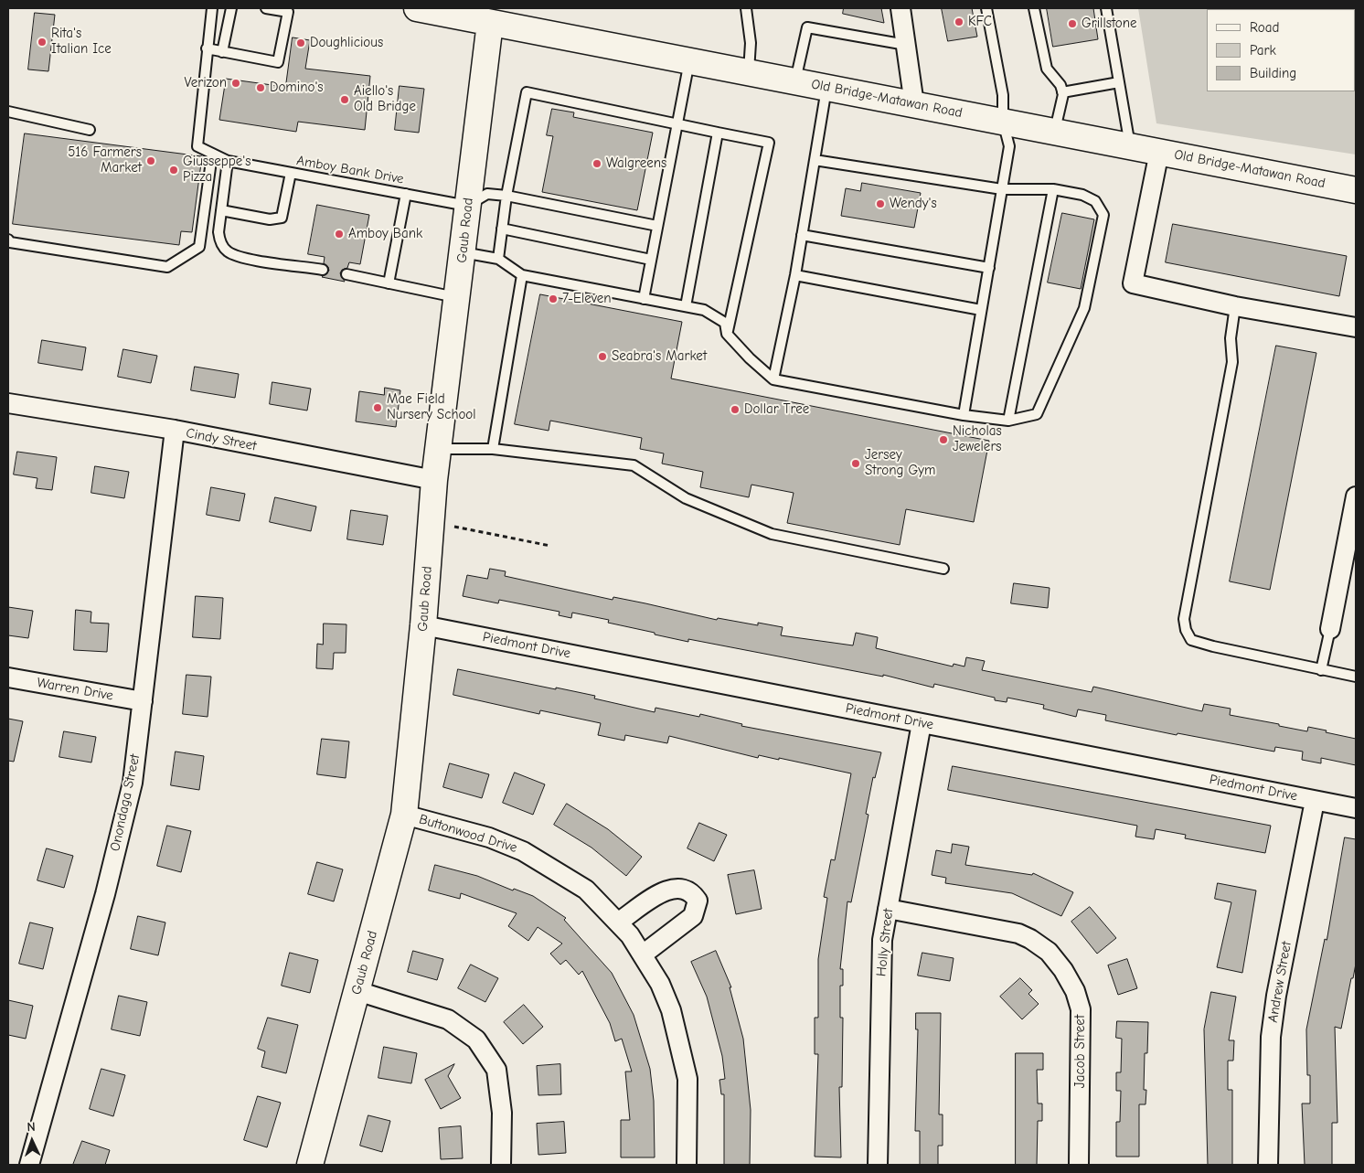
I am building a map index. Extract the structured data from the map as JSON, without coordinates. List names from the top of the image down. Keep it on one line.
{"streets":{"street":["Old Bridge-Matawan Road","Gaub Road","Cindy Street","Piedmont Drive","Warren Drive","Onondaga Street","Buttonwood Drive","Holly Street","Andrew Street","Jacob Street"],"lane":["Amboy Bank Drive"]},"crossings":[["Old Bridge-Matawan Road","Gaub Road"],["Amboy Bank Drive","Gaub Road"],["Gaub Road","Cindy Street"],["Gaub Road","Piedmont Drive"],["Gaub Road","Buttonwood Drive"],["Cindy Street","Onondaga Street"],["Piedmont Drive","Holly Street"],["Piedmont Drive","Andrew Street"],["Warren Drive","Onondaga Street"],["Holly Street","Jacob Street"]],"places":["KFC","Grillstone","Rita's Italian Ice","Doughlicious","Verizon","Domino's","Aiello's Old Bridge","516 Farmers Market","Walgreens","Giusseppe's Pizza","Wendy's","Amboy Bank","7-Eleven","Seabra's Market","Mae Field Nursery School","Dollar Tree","Nicholas Jewelers","Jersey Strong Gym"],"legend":["Road","Park","Building"],"north":"top"}
